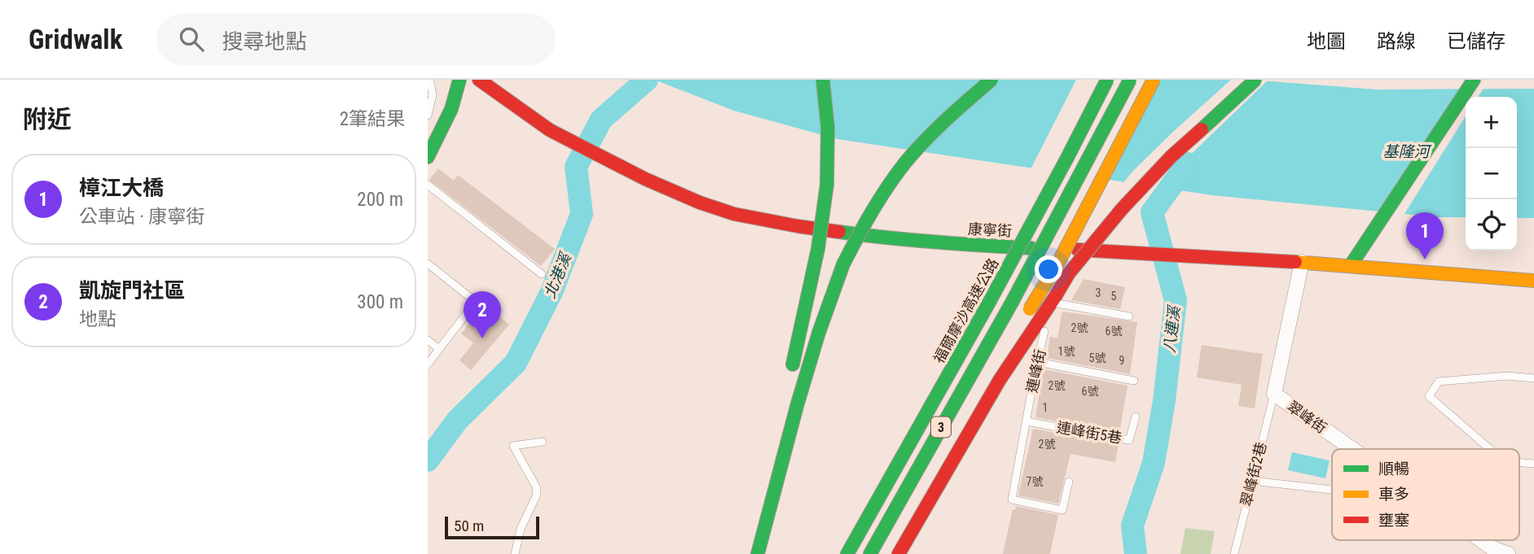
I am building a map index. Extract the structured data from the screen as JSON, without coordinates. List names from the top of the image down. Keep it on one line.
{"streets":{"main road":["康寧街","福爾摩沙高速公路","3"],"street":["翠峰街"],"lane":["連峰街","連峰街5巷","翠峰街2巷"]},"crossings":[["康寧街","連峰街"],["康寧街","翠峰街"],["連峰街","連峰街5巷"],["翠峰街","翠峰街2巷"]],"water":["基隆河","北港溪","八連溪"],"house_numbers":["3","5","2號","6號","1號","5號","9","2號","6號","1","2號","7號"],"legend":["順暢","車多","壅塞"],"scale_bar":"50 m","page":{"header":"Gridwalk","search":"搜尋地點","nav":["地圖","路線","已儲存"],"heading":["附近","2筆結果"],"map_buttons":["+","−"],"list":[{"mark":"1","name":"樟江大橋","note":"公車站 · 康寧街","value":"200 m"},{"mark":"2","name":"凱旋門社區","note":"地點","value":"300 m"}],"pins":["1","2"],"scale":"50 m"}}
